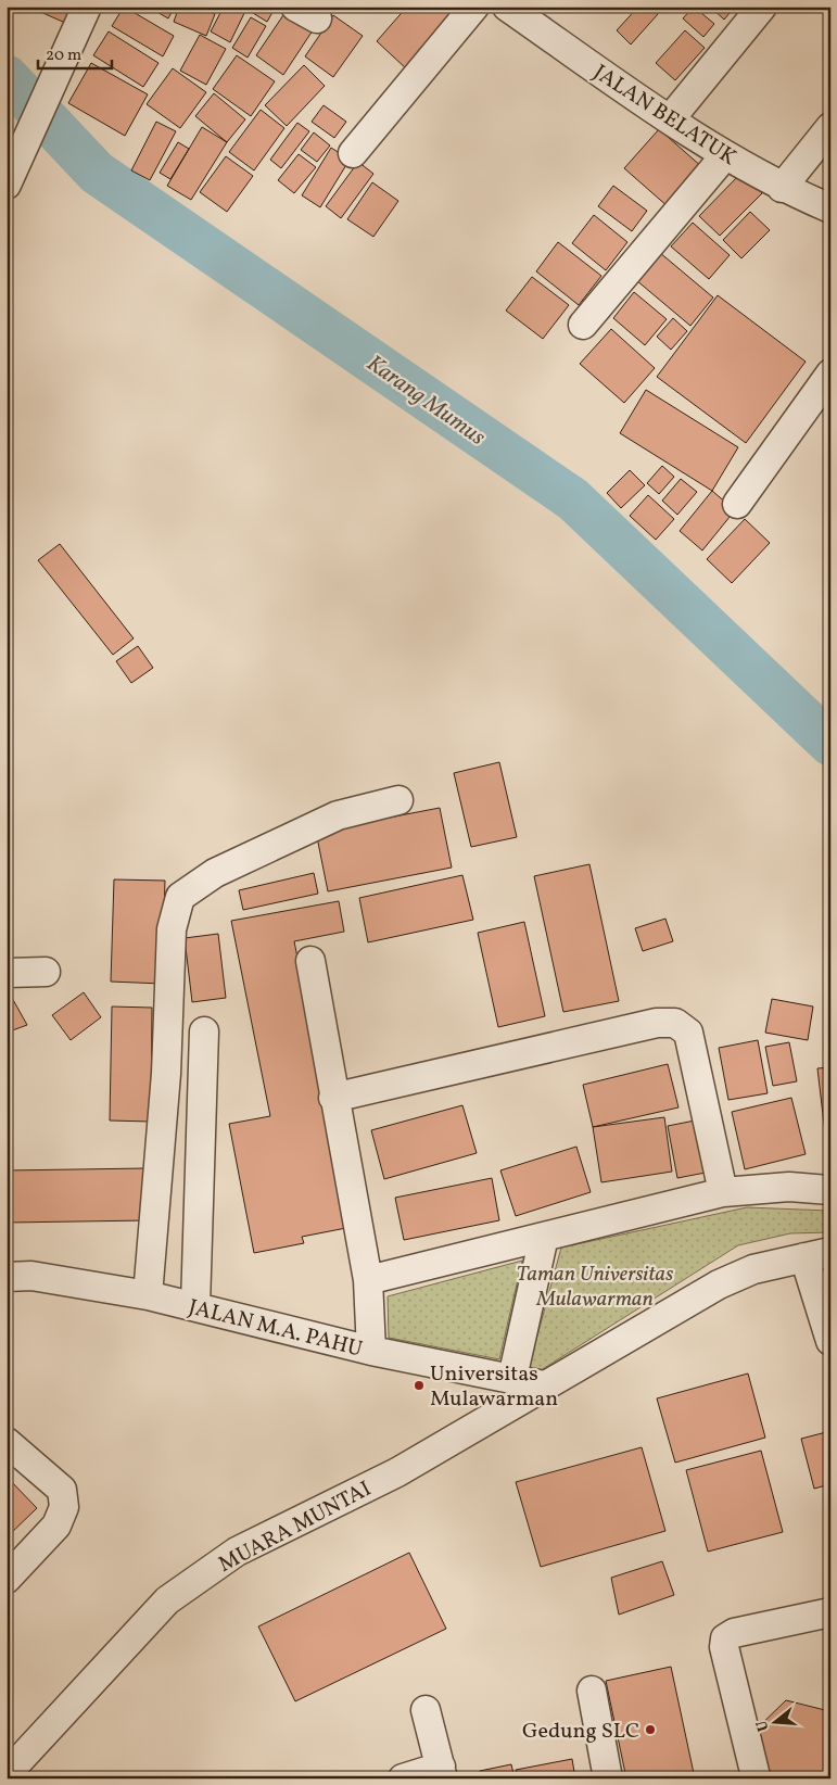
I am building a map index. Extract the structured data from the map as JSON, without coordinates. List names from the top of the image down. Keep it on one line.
{"streets":{"street":["JALAN BELATUK","JALAN M.A. PAHU","MUARA MUNTAI"]},"crossings":[["JALAN M.A. PAHU","MUARA MUNTAI"]],"water":["Karang Mumus"],"parks":["Taman Universitas Mulawarman"],"places":["Universitas Mulawarman","Gedung SLC"],"scale_bar":"20 m","north":"left"}
